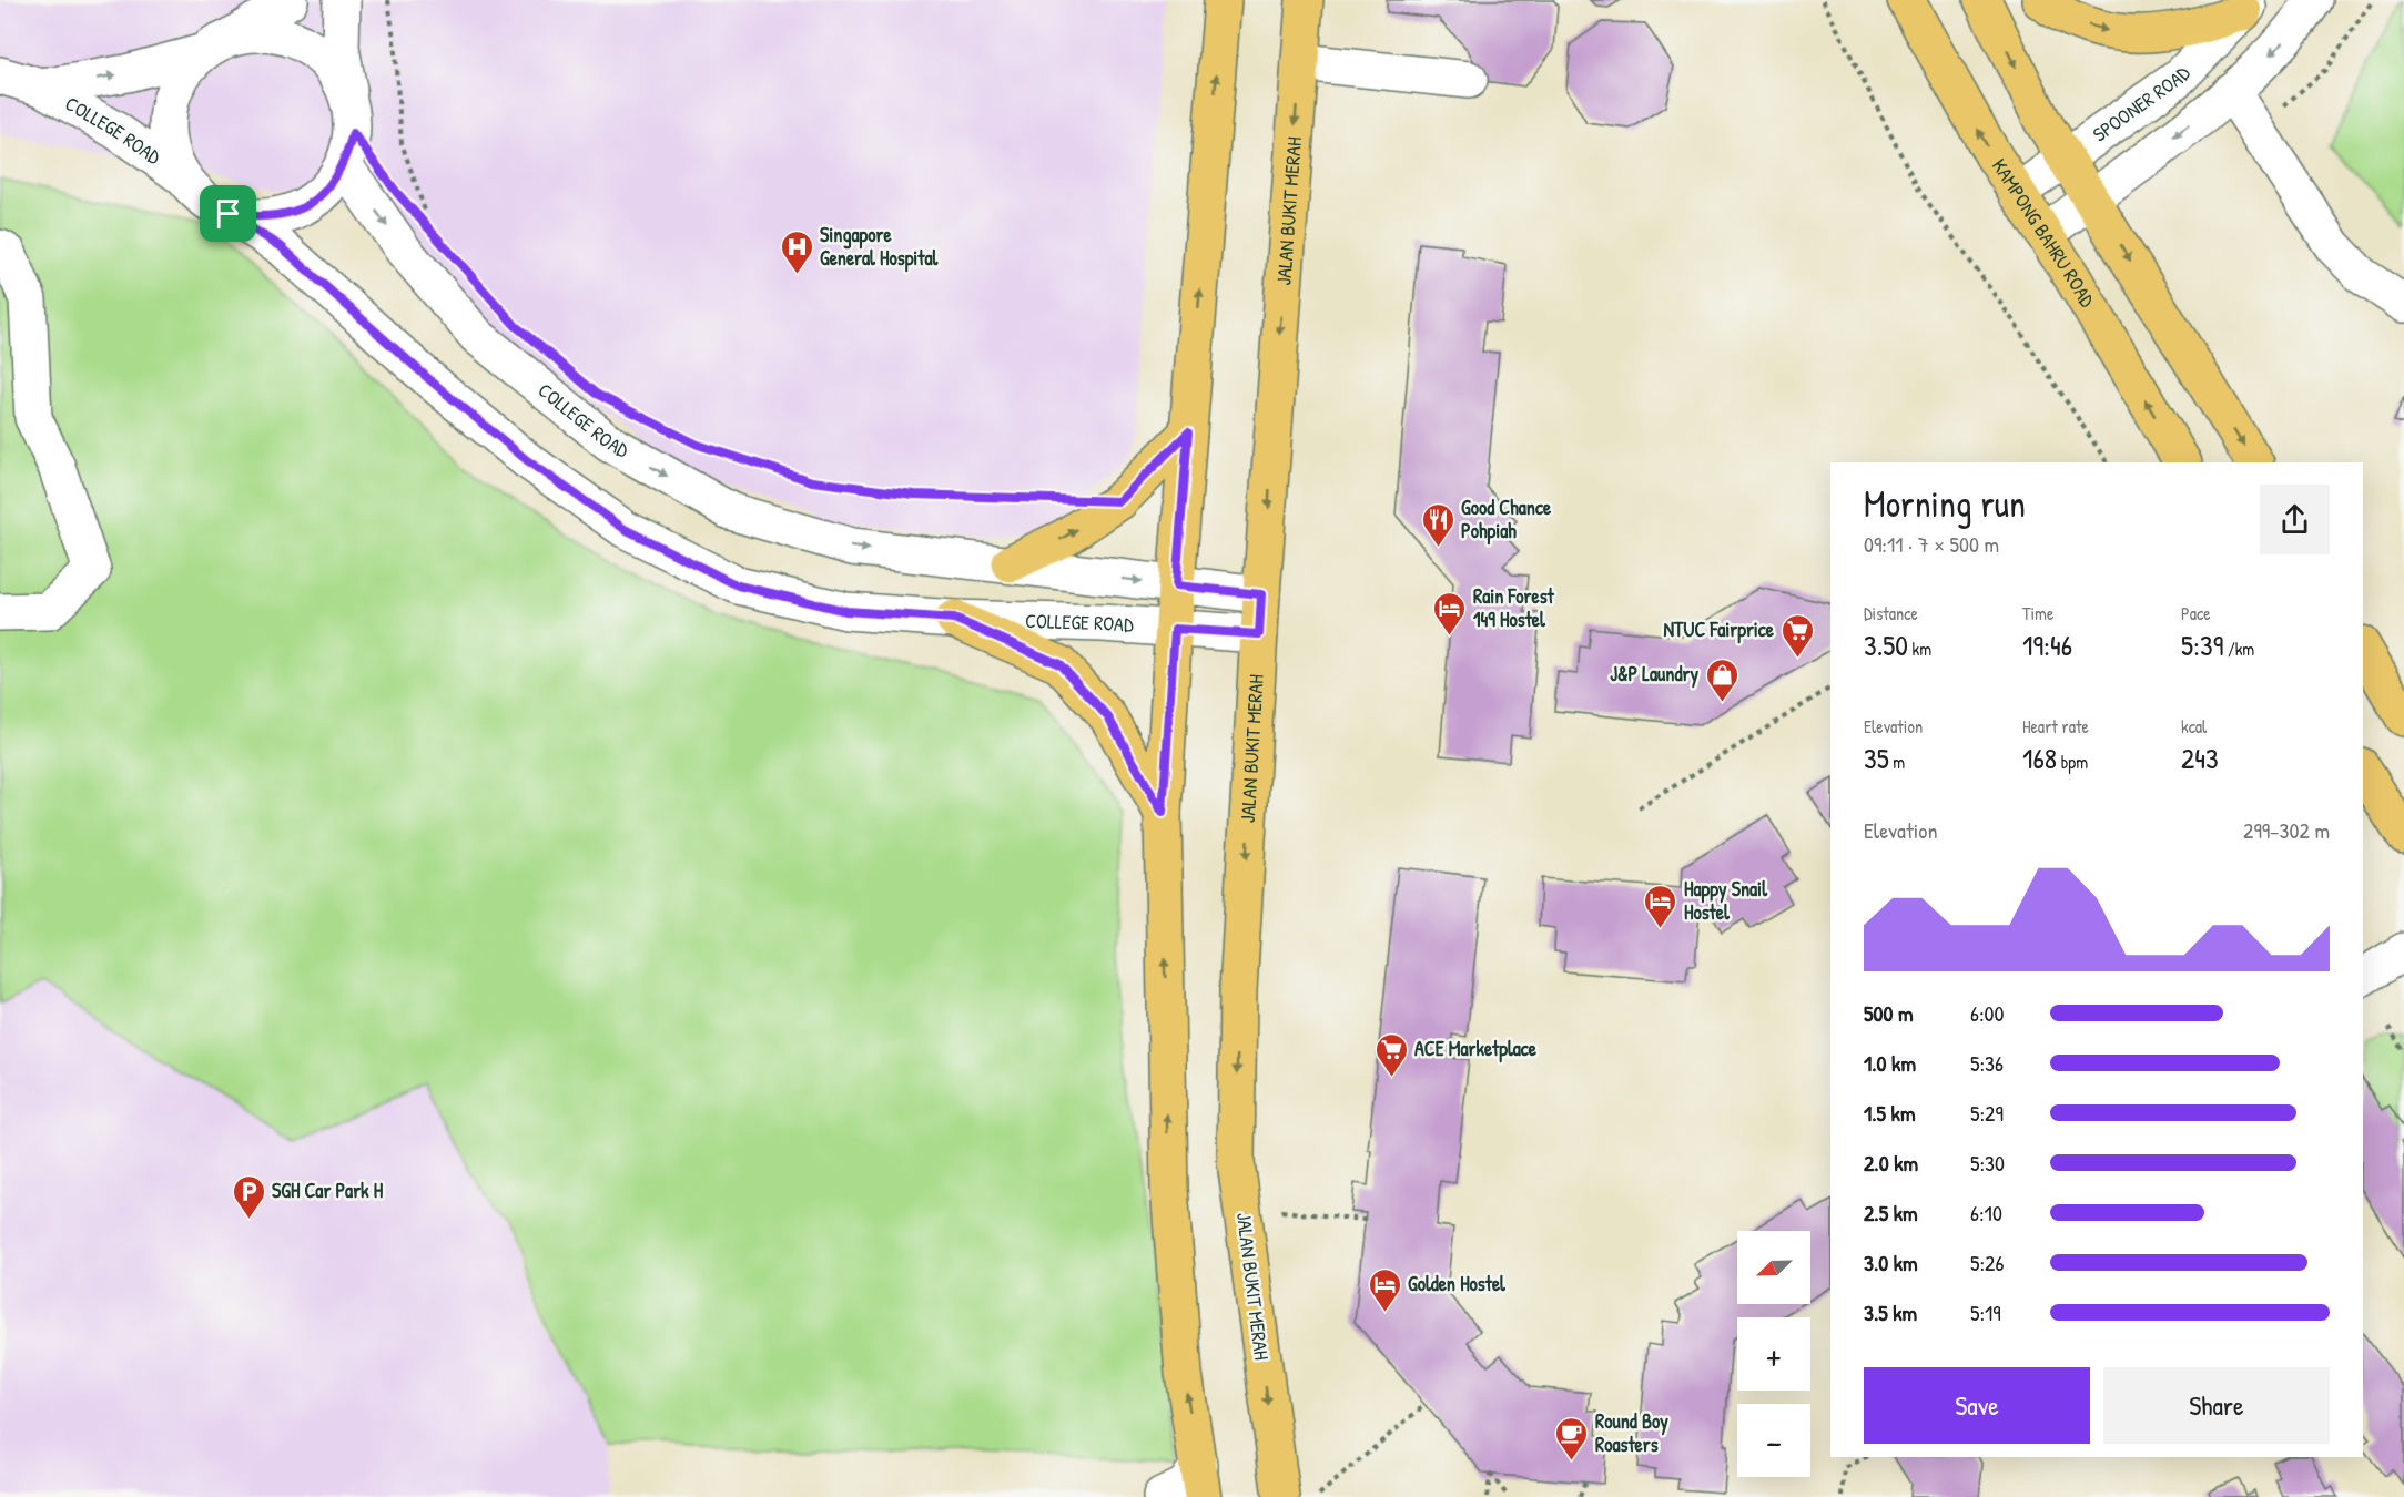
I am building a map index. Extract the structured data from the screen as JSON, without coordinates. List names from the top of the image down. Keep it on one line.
{"streets":{"main road":["JALAN BUKIT MERAH","KAMPONG BAHRU ROAD"],"street":["SPOONER ROAD","COLLEGE ROAD"]},"crossings":[["SPOONER ROAD","KAMPONG BAHRU ROAD"],["COLLEGE ROAD","JALAN BUKIT MERAH"]],"places":{"hospital":["Singapore General Hospital"],"restaurant":["Good Chance Pohpiah"],"hotel":["Rain Forest 149 Hostel","Happy Snail Hostel","Golden Hostel"],"supermarket":["NTUC Fairprice","ACE Marketplace"],"shop":["J&P Laundry"],"parking":["SGH Car Park H"],"cafe":["Round Boy Roasters"]},"north":"bottom left","page":{"heading":["Morning run","09:11 · 7 × 500 m"],"stats":[["Distance","3.50 km"],["Time","19:46"],["Pace","5:39 /km"],["Elevation","35 m"],["Heart rate","168 bpm"],["kcal","243"]],"chart":["Elevation","299–302 m"],"list":[{"name":"500 m","note":"6:00"},{"name":"1.0 km","note":"5:36"},{"name":"1.5 km","note":"5:29"},{"name":"2.0 km","note":"5:30"},{"name":"2.5 km","note":"6:10"},{"name":"3.0 km","note":"5:26"},{"name":"3.5 km","note":"5:19"}],"map_buttons":["+","−"],"buttons":["Save","Share"]}}
